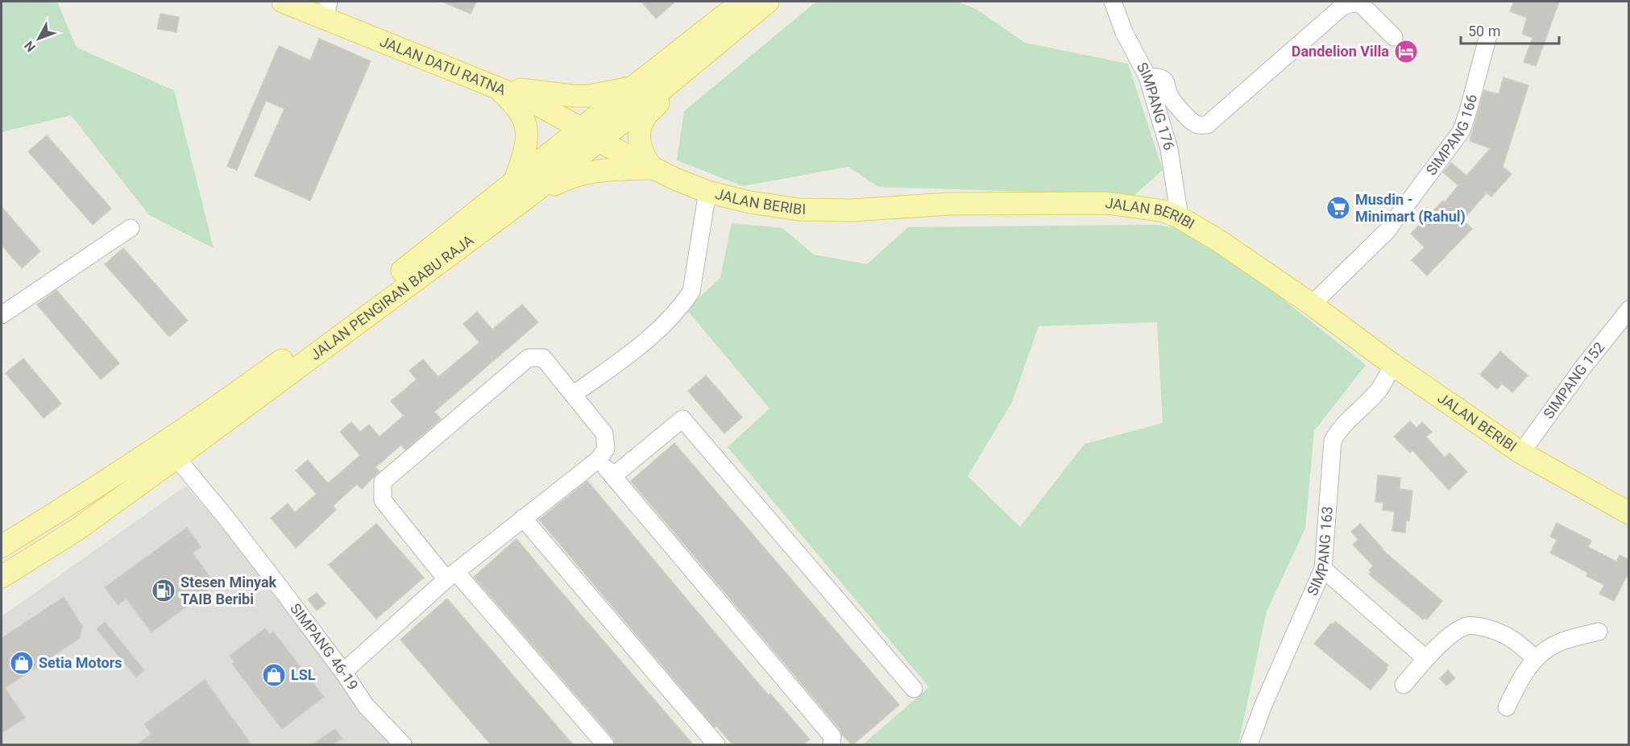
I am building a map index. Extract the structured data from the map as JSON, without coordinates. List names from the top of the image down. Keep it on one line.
{"streets":{"main road":["JALAN DATU RATNA","JALAN BERIBI","JALAN PENGIRAN BABU RAJA"],"street":["SIMPANG 176","SIMPANG 166","SIMPANG 152","SIMPANG 163","SIMPANG 46-19"]},"crossings":[["JALAN DATU RATNA","JALAN BERIBI"],["JALAN DATU RATNA","JALAN PENGIRAN BABU RAJA"],["SIMPANG 176","JALAN BERIBI"],["SIMPANG 166","JALAN BERIBI"],["JALAN BERIBI","JALAN PENGIRAN BABU RAJA"],["JALAN BERIBI","SIMPANG 152"],["JALAN BERIBI","SIMPANG 163"],["JALAN PENGIRAN BABU RAJA","SIMPANG 46-19"]],"places":{"hotel":["Dandelion Villa"],"supermarket":["Musdin - Minimart (Rahul)"],"fuel station":["Stesen Minyak TAIB Beribi"],"shop":["Setia Motors","LSL"]},"scale_bar":"50 m","north":"bottom left"}
